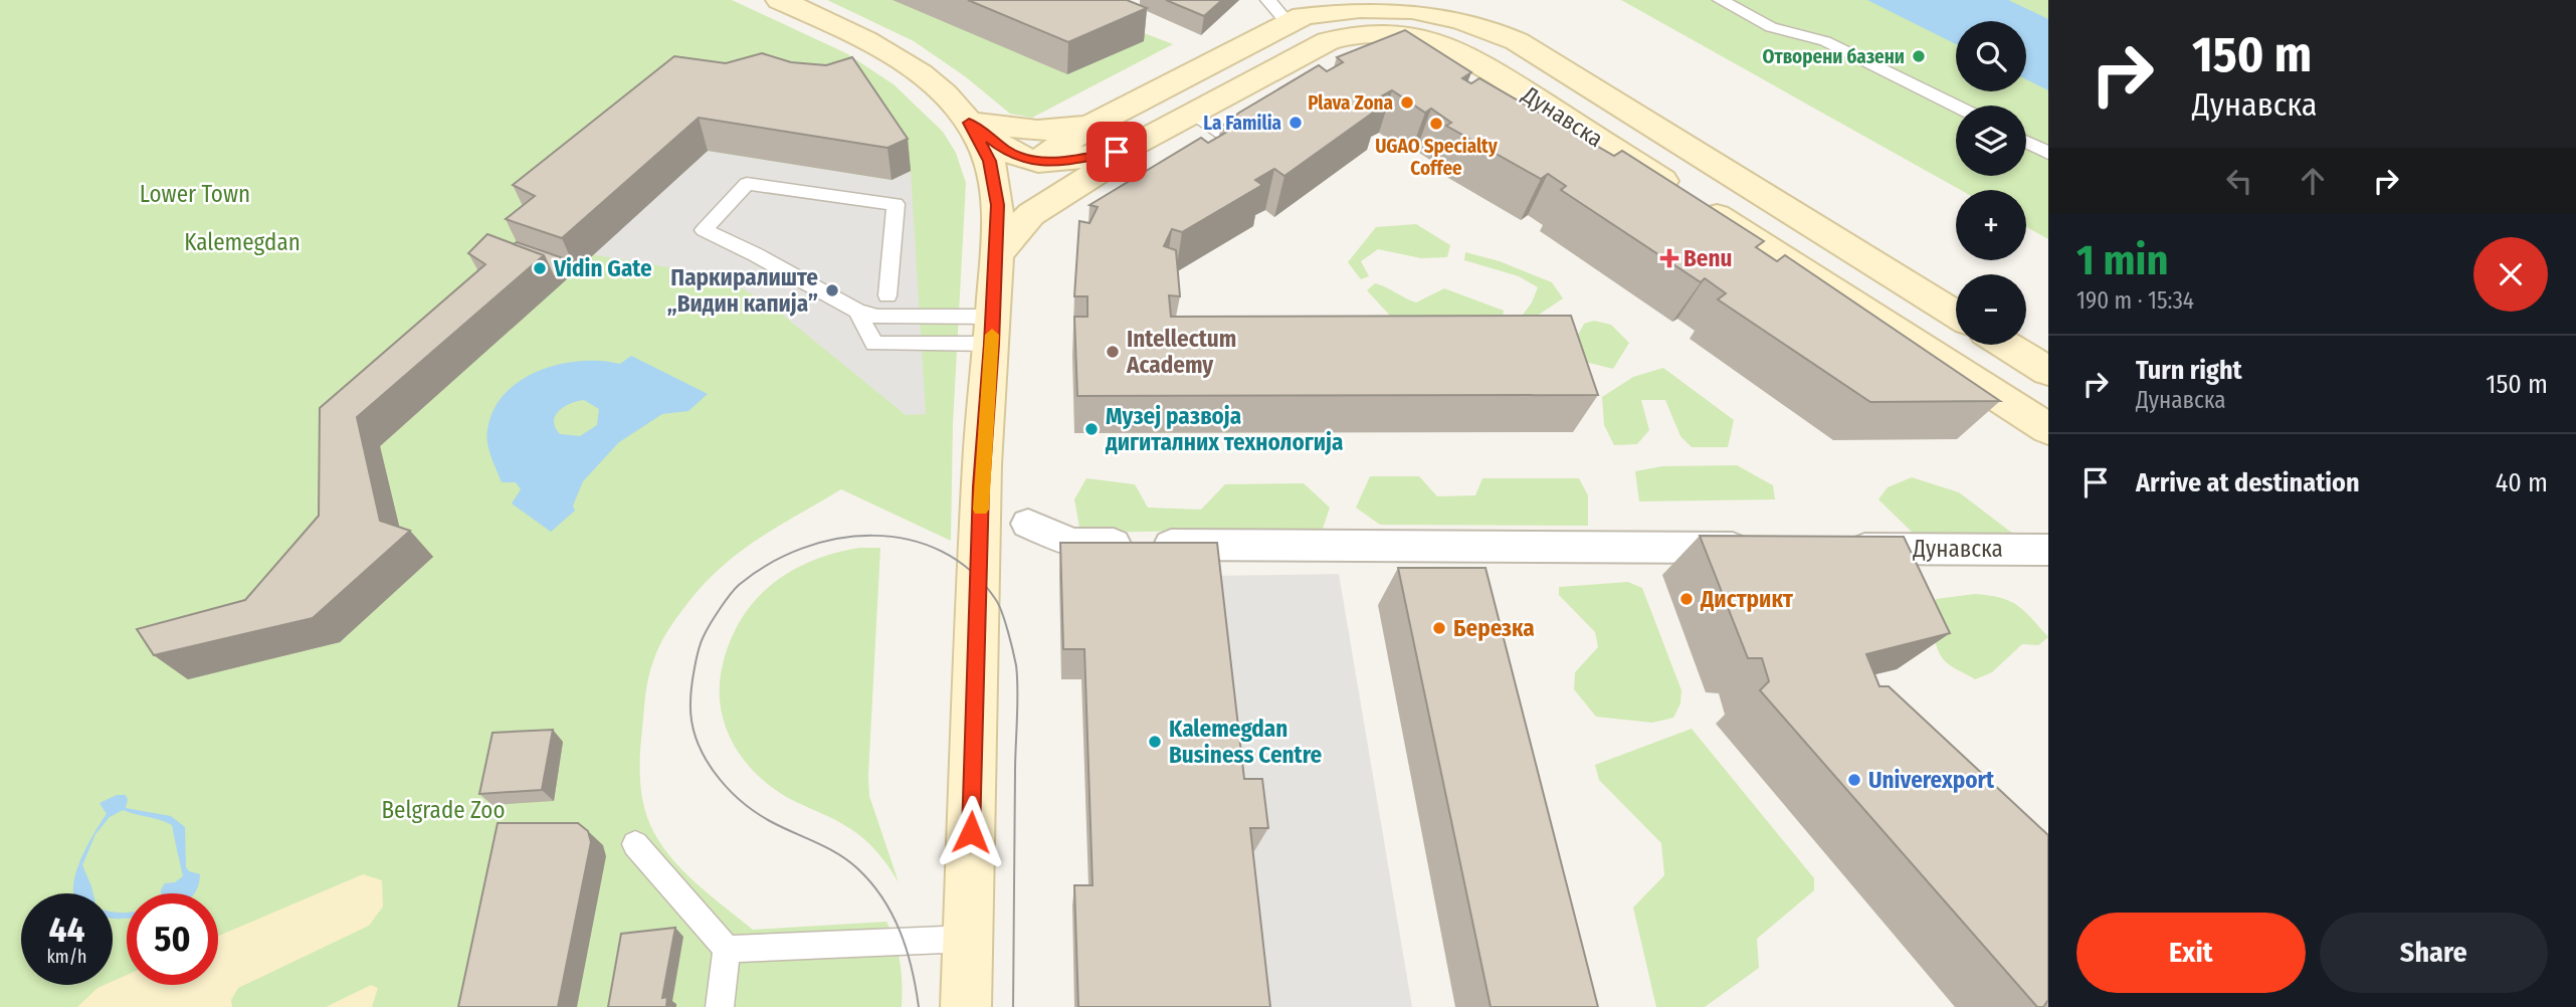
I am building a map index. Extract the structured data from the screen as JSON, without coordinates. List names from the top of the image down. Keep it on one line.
{"streets":{"main road":["Дунавска"]},"parks":["Lower Town","Kalemegdan","Belgrade Zoo"],"places":{"other":["Отворени базени","Plava Zona","La Familia","UGAO Specialty Coffee","Vidin Gate","Паркиралиште „Видин капија”","Intellectum Academy","Музеј развоја дигиталних технологија","Дистрикт","Березка","Kalemegdan Business Centre","Univerexport"],"health":["Benu"]},"page":{"turn":["150 m","Дунавска"],"map_buttons":["+","−"],"heading":["1 min","190 m · 15:34"],"list":[{"name":"Turn right","note":"Дунавска","value":"150 m"},{"name":"Arrive at destination","value":"40 m"}],"speed":"44 km/h","limit":"50","buttons":["Exit","Share"]}}
